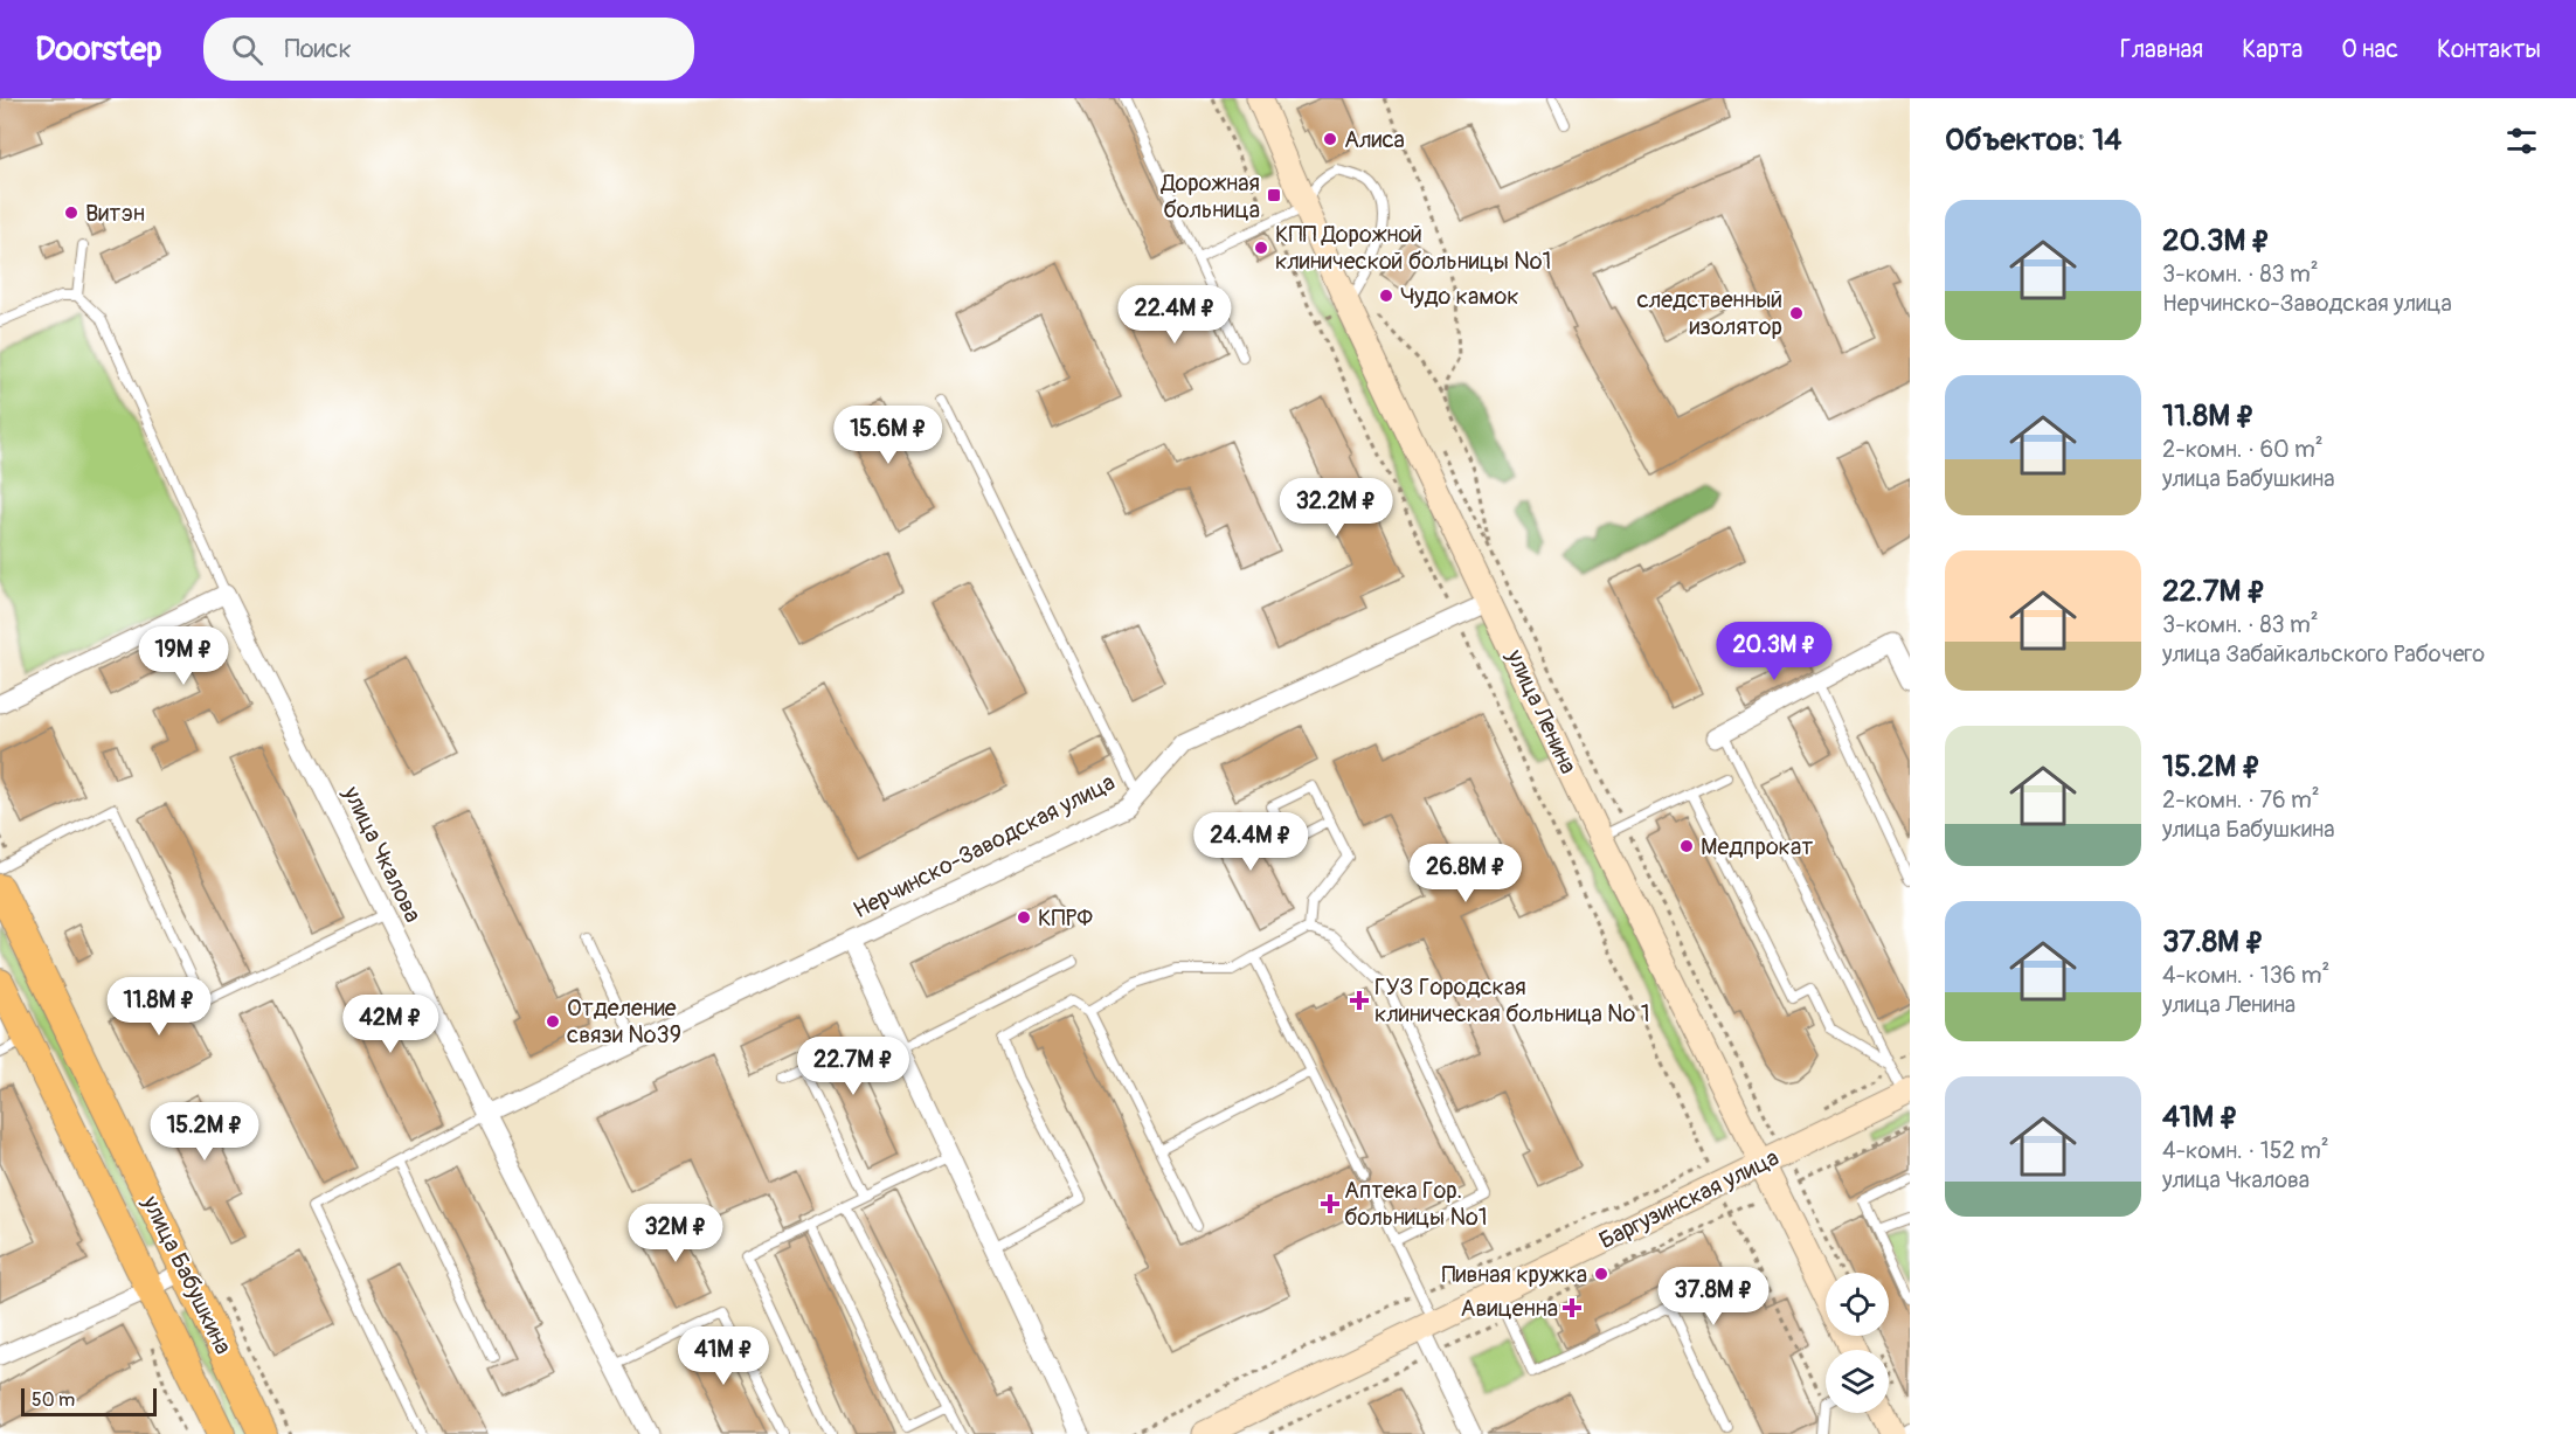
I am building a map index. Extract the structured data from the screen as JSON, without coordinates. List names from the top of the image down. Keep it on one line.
{"streets":{"main road":["улица Ленина","Баргузинская улица","улица Бабушкина"],"street":["Нерчинско-Заводская улица","улица Чкалова"]},"crossings":[["улица Ленина","Нерчинско-Заводская улица"],["улица Ленина","Баргузинская улица"],["Нерчинско-Заводская улица","улица Чкалова"]],"places":{"other":["Алиса","Витэн","КПП Дорожной клинической больницы №1","Чудо камок","следственный изолятор","Медпрокат","КПРФ","Отделение связи №39","Пивная кружка"],"transit":["Дорожная больница"],"health":["ГУЗ Городская клиническая больница № 1","Аптека Гор. больницы №1","Авиценна"]},"scale_bar":"50 m","page":{"header":"Doorstep","search":"Поиск","nav":["Главная","Карта","О нас","Контакты"],"heading":"Объектов: 14","list":[{"name":"20.3M ₽","note":"3-комн. · 83 m² · Нерчинско-Заводская улица"},{"name":"11.8M ₽","note":"2-комн. · 60 m² · улица Бабушкина"},{"name":"22.7M ₽","note":"3-комн. · 83 m² · улица Забайкальского Рабочего"},{"name":"15.2M ₽","note":"2-комн. · 76 m² · улица Бабушкина"},{"name":"37.8M ₽","note":"4-комн. · 136 m² · улица Ленина"},{"name":"41M ₽","note":"4-комн. · 152 m² · улица Чкалова"}],"price":["22.4M ₽","15.6M ₽","32.2M ₽","20.3M ₽","19M ₽","24.4M ₽","26.8M ₽","11.8M ₽","42M ₽","22.7M ₽","15.2M ₽","32M ₽","37.8M ₽","41M ₽"],"scale":"50 m"}}
